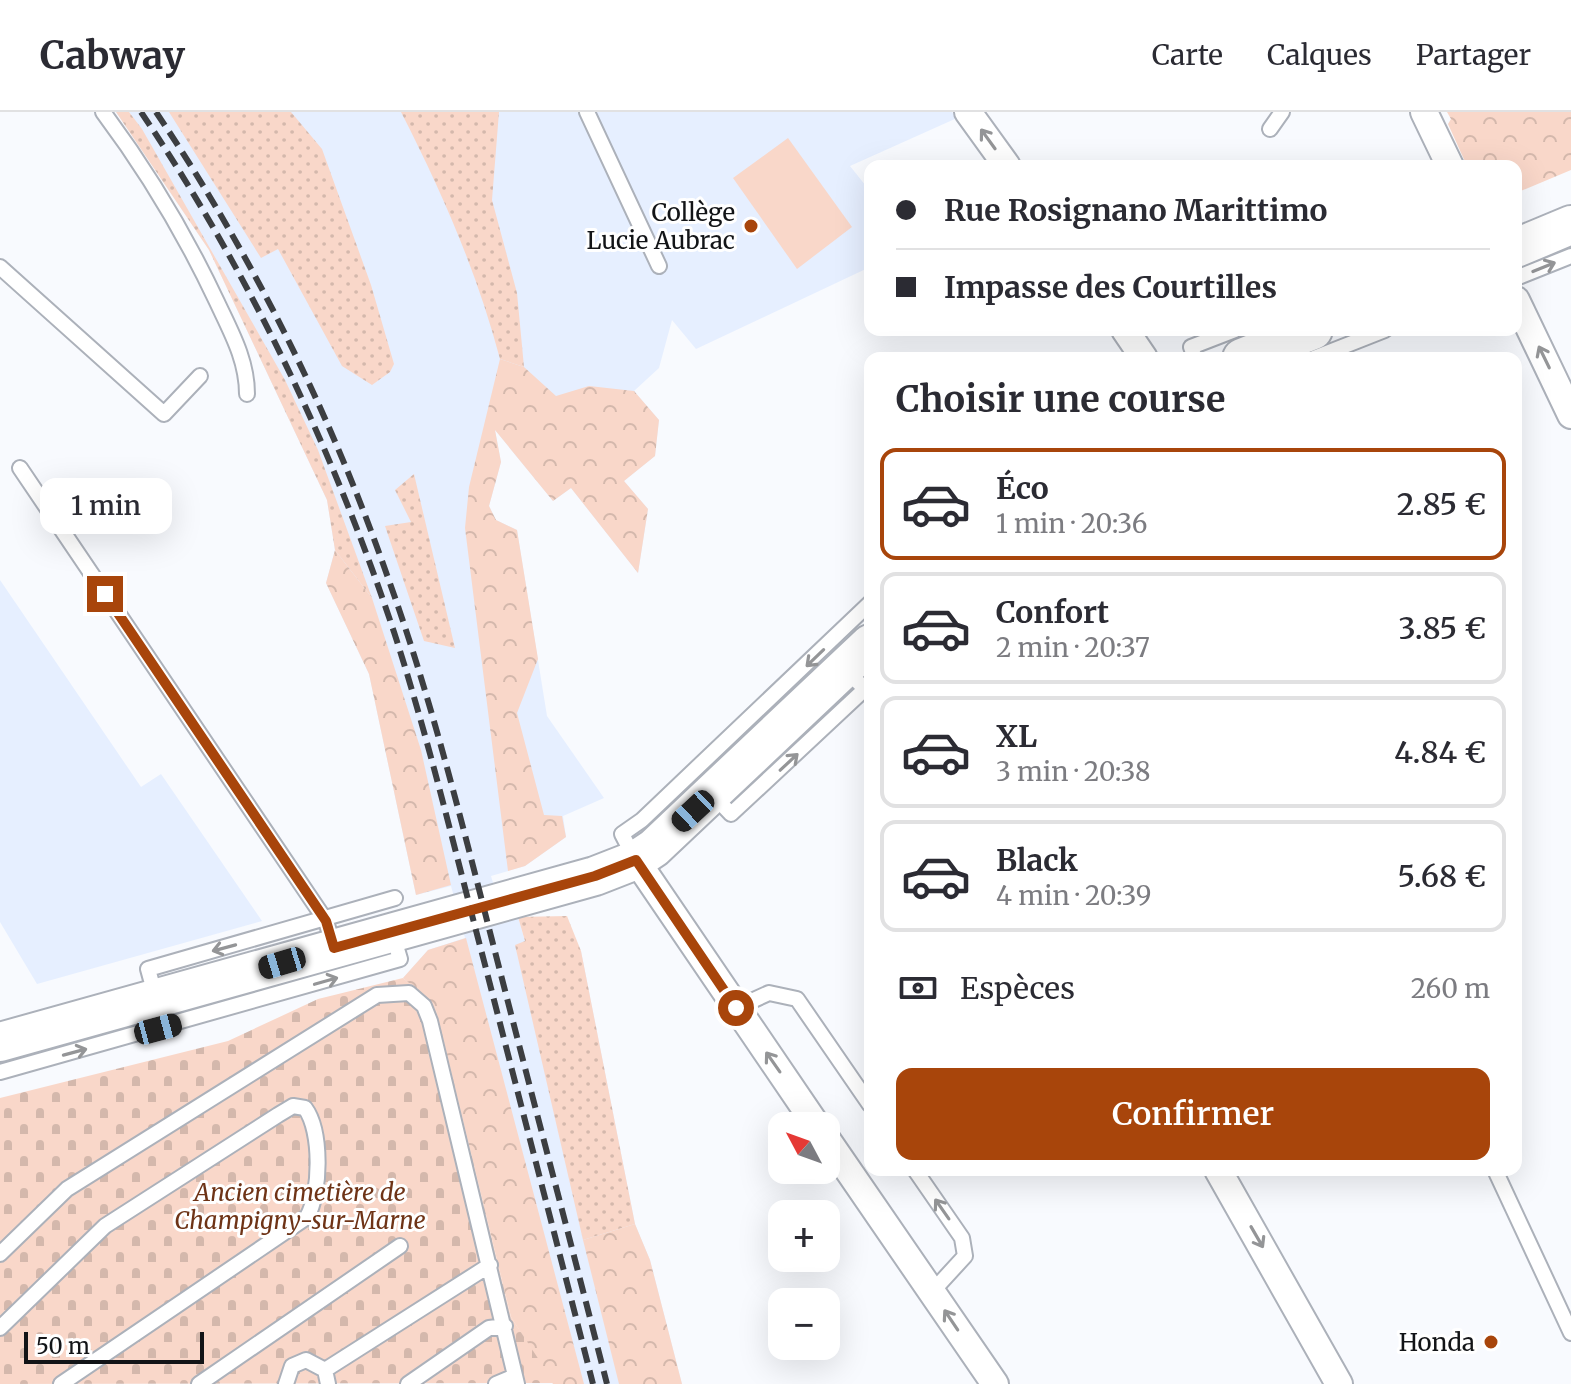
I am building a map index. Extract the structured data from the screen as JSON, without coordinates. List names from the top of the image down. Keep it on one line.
{"parks":["Ancien cimetière de Champigny-sur-Marne"],"places":["Collège Lucie Aubrac","Honda"],"scale_bar":"50 m","north":"top left","page":{"header":"Cabway","nav":["Carte","Calques","Partager"],"banner":["Rue Rosignano Marittimo","Impasse des Courtilles"],"heading":"Choisir une course","list":[{"name":"Éco","note":"1 min · 20:36","value":"2.85 €"},{"name":"Confort","note":"2 min · 20:37","value":"3.85 €"},{"name":"XL","note":"3 min · 20:38","value":"4.84 €"},{"name":"Black","note":"4 min · 20:39","value":"5.68 €"}],"bubble":"1 min","pay":["Espèces","260 m"],"buttons":"Confirmer","map_buttons":["+","−"],"scale":"50 m"}}
